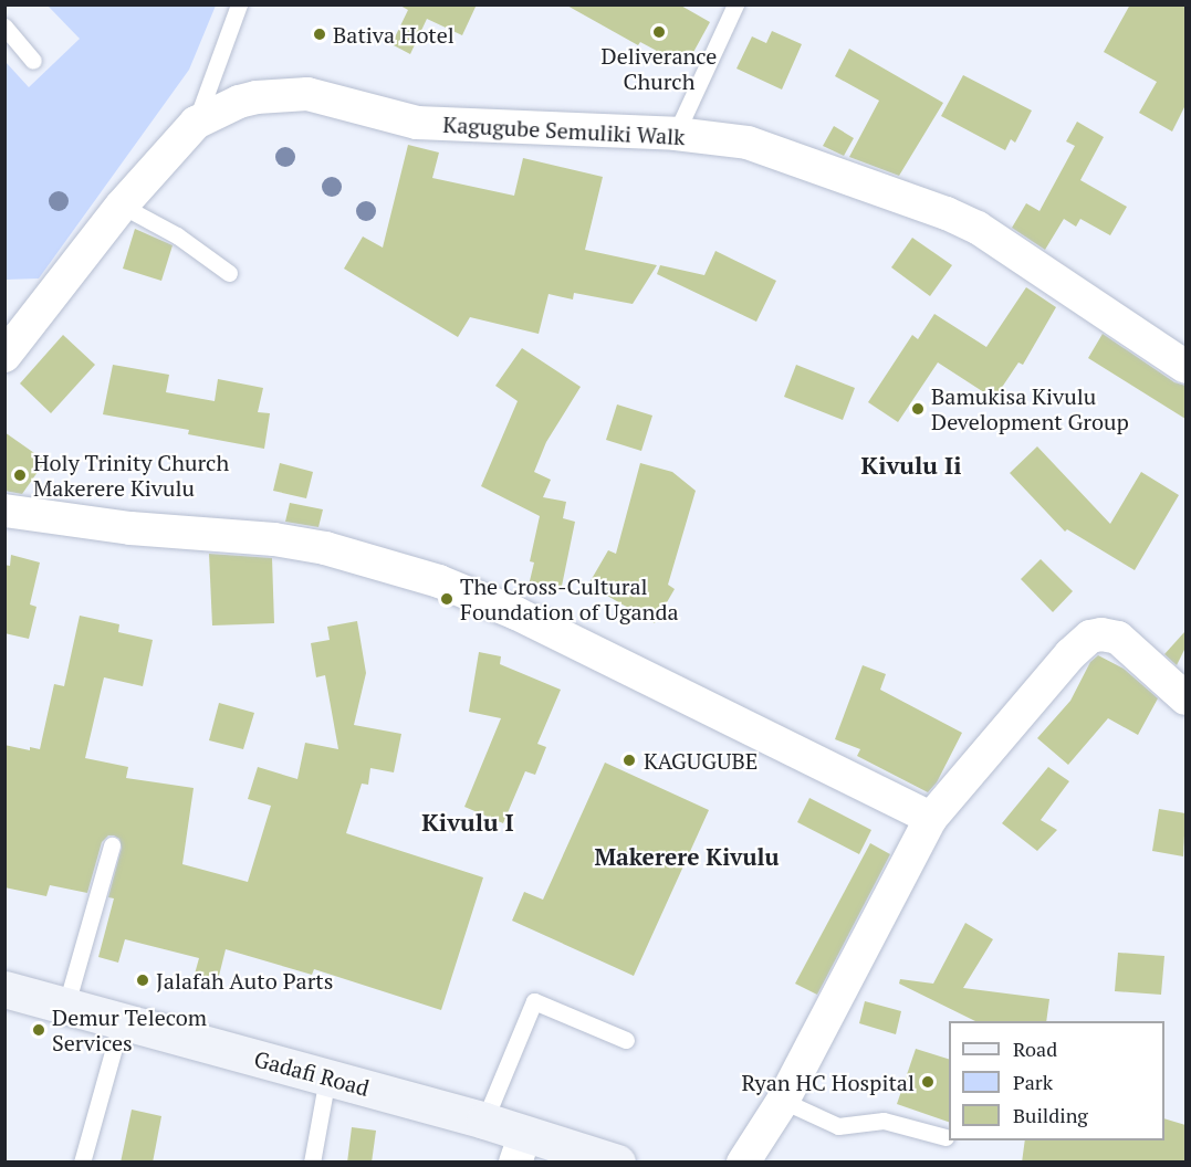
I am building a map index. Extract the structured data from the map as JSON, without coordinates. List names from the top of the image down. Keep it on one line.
{"streets":{"street":["Kagugube Semuliki Walk","Gadafi Road"]},"districts":["Kivulu Ii","Kivulu I","Makerere Kivulu"],"places":["Deliverance Church","Bativa Hotel","Bamukisa Kivulu Development Group","Holy Trinity Church Makerere Kivulu","The Cross-Cultural Foundation of Uganda","KAGUGUBE","Jalafah Auto Parts","Demur Telecom Services","Ryan HC Hospital"],"legend":["Road","Park","Building"]}
